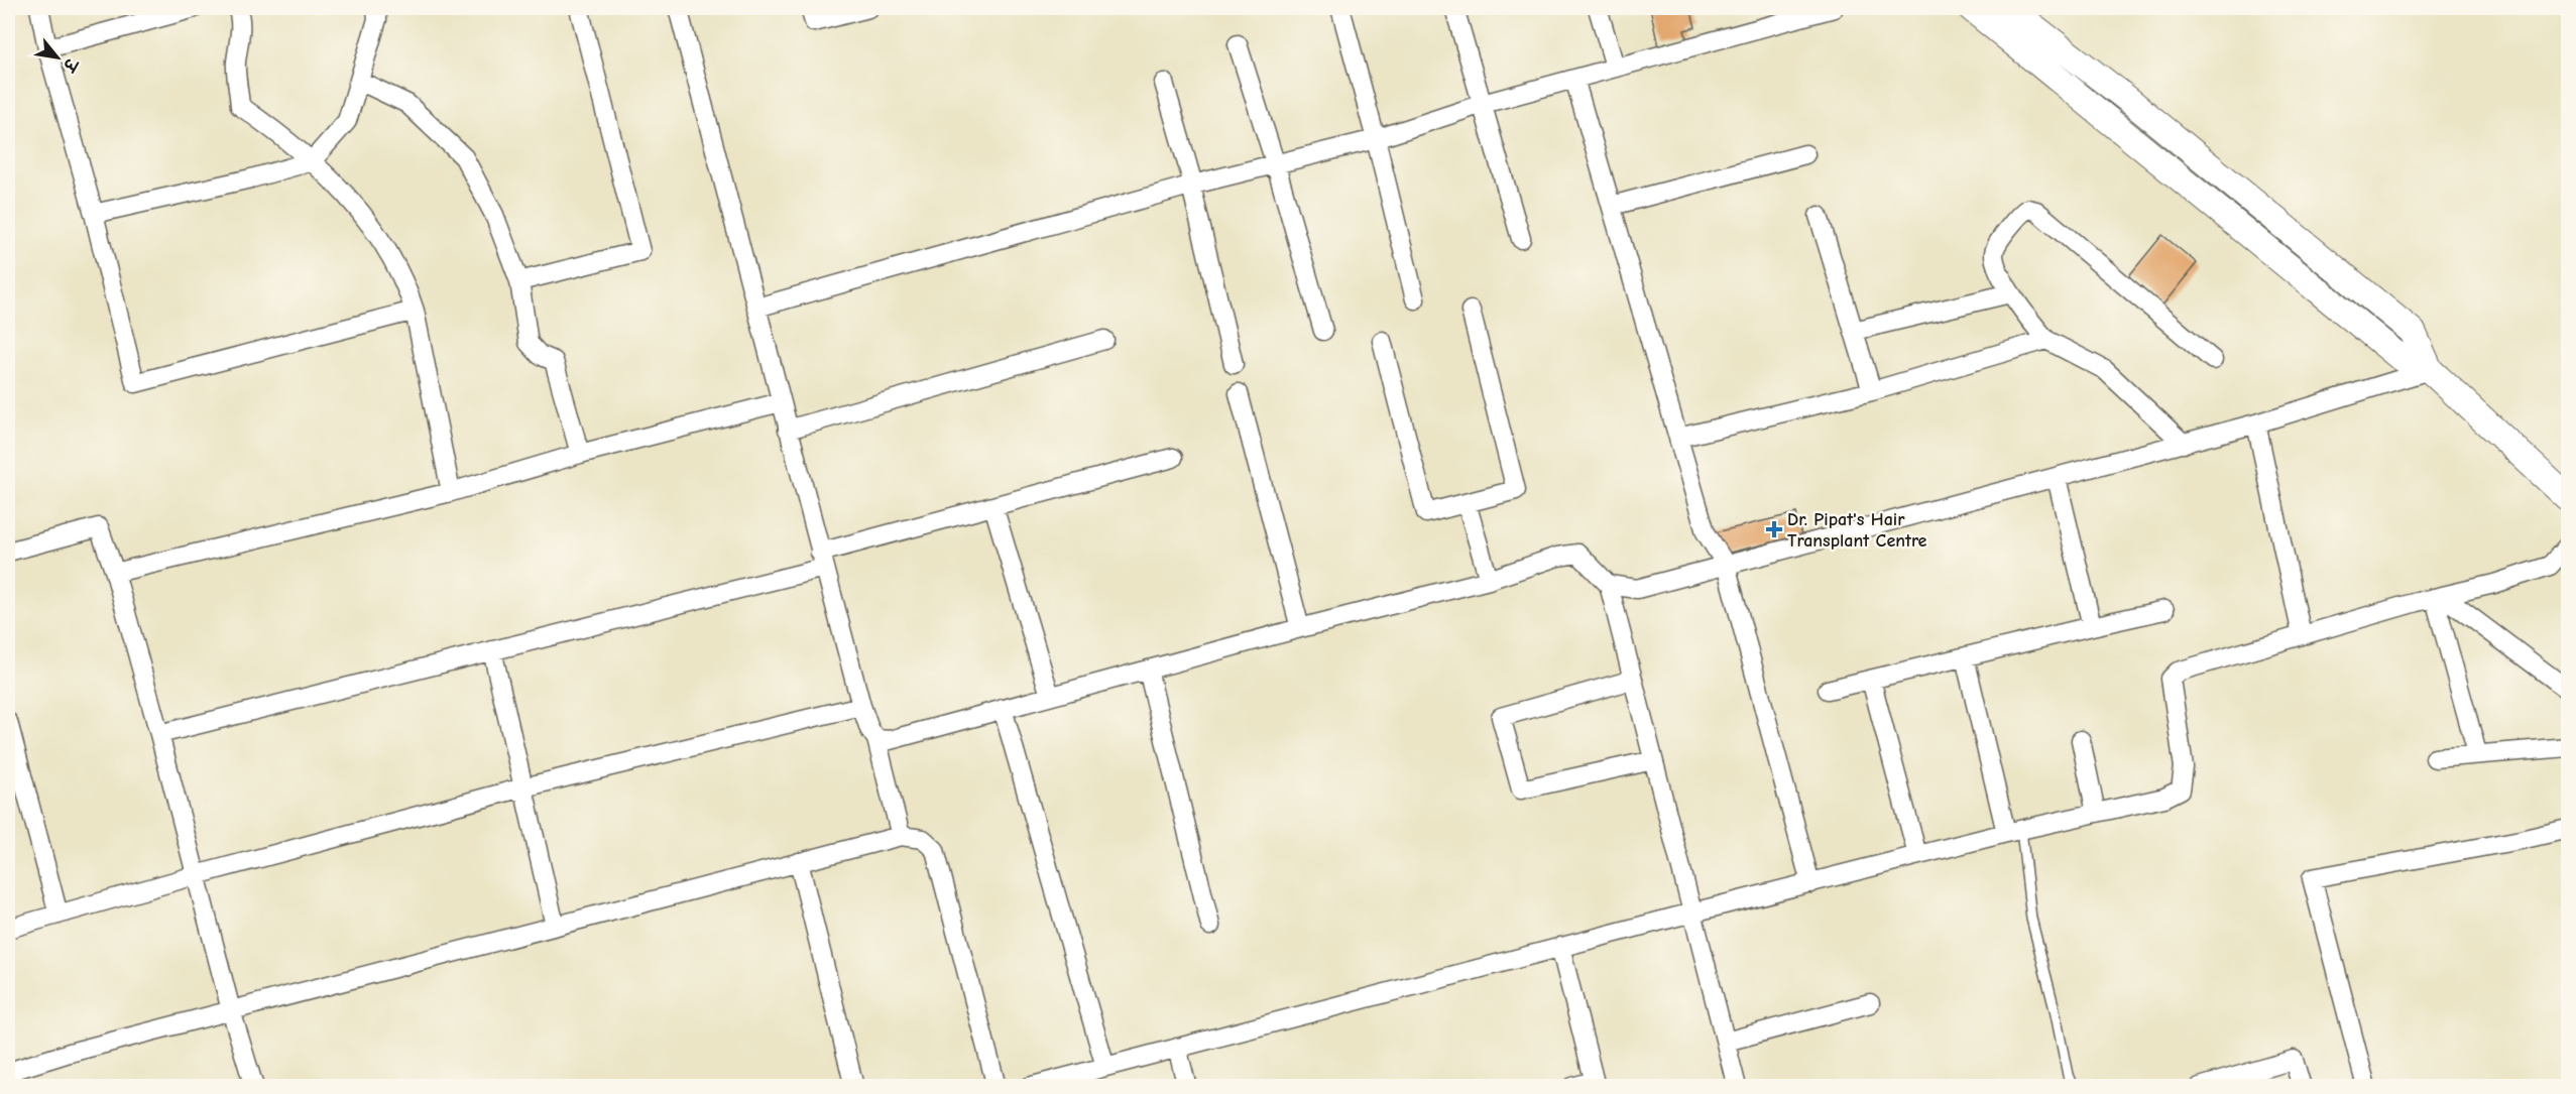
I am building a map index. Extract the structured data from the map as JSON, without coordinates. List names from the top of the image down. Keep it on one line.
{"places":{"health":["Dr. Pipat's Hair Transplant Centre"]},"north":"bottom right"}
